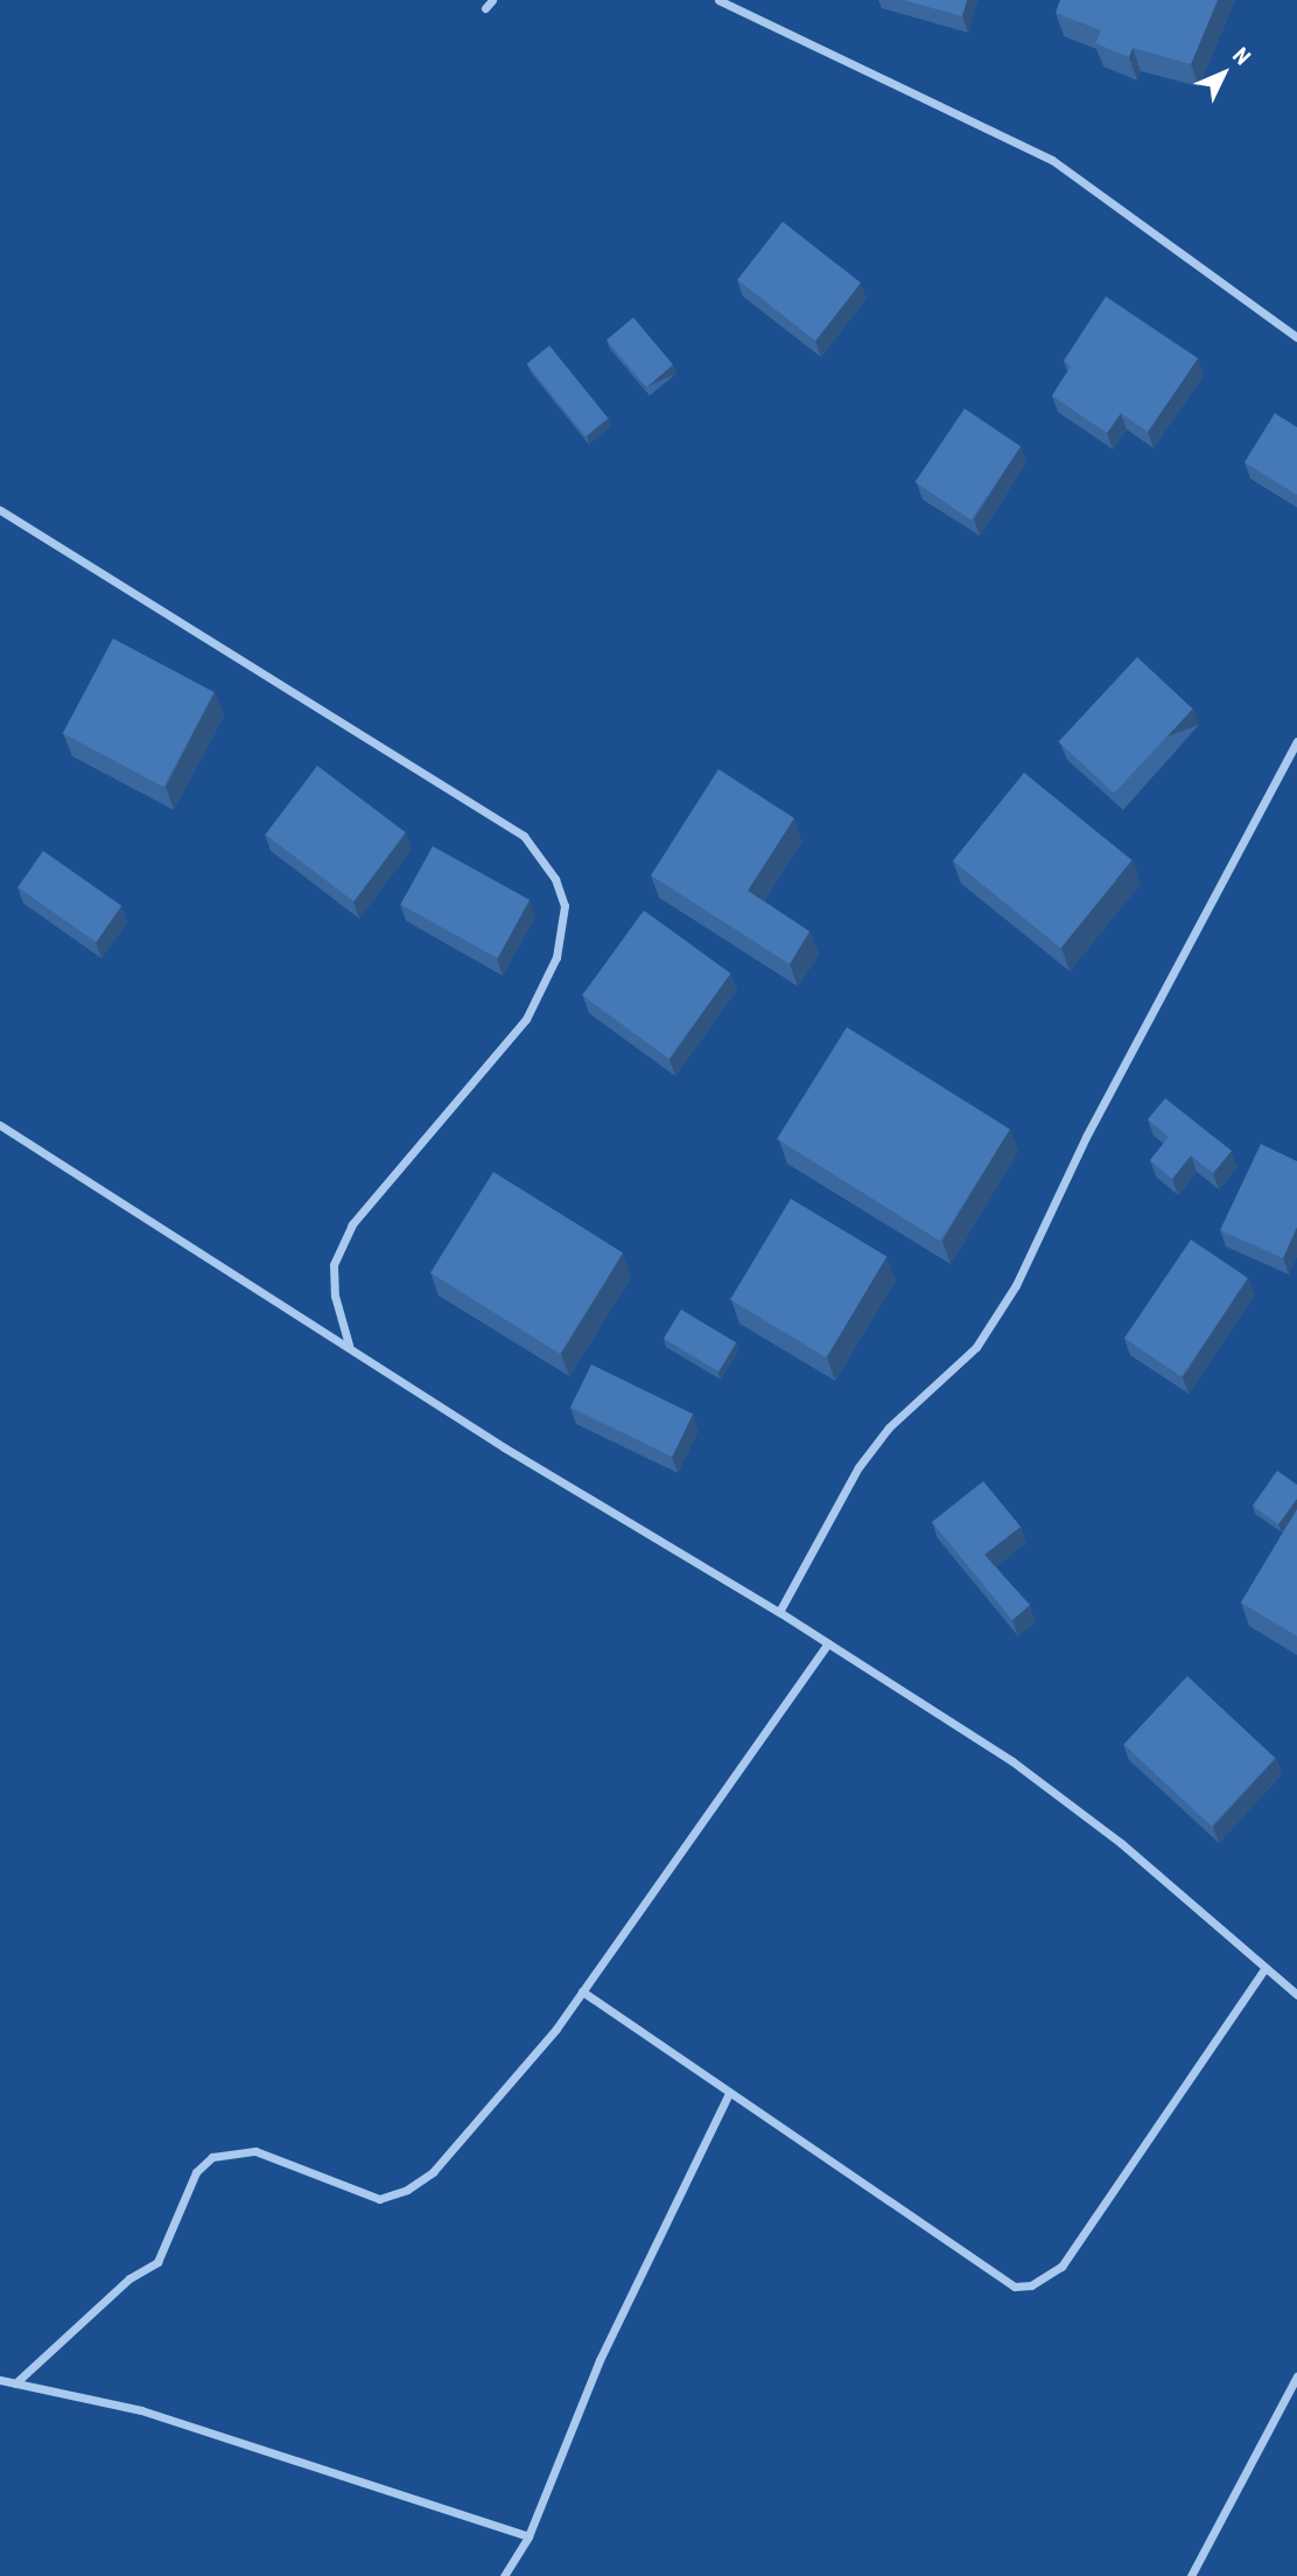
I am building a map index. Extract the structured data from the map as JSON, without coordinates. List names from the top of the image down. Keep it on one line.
{"north":"top right"}
